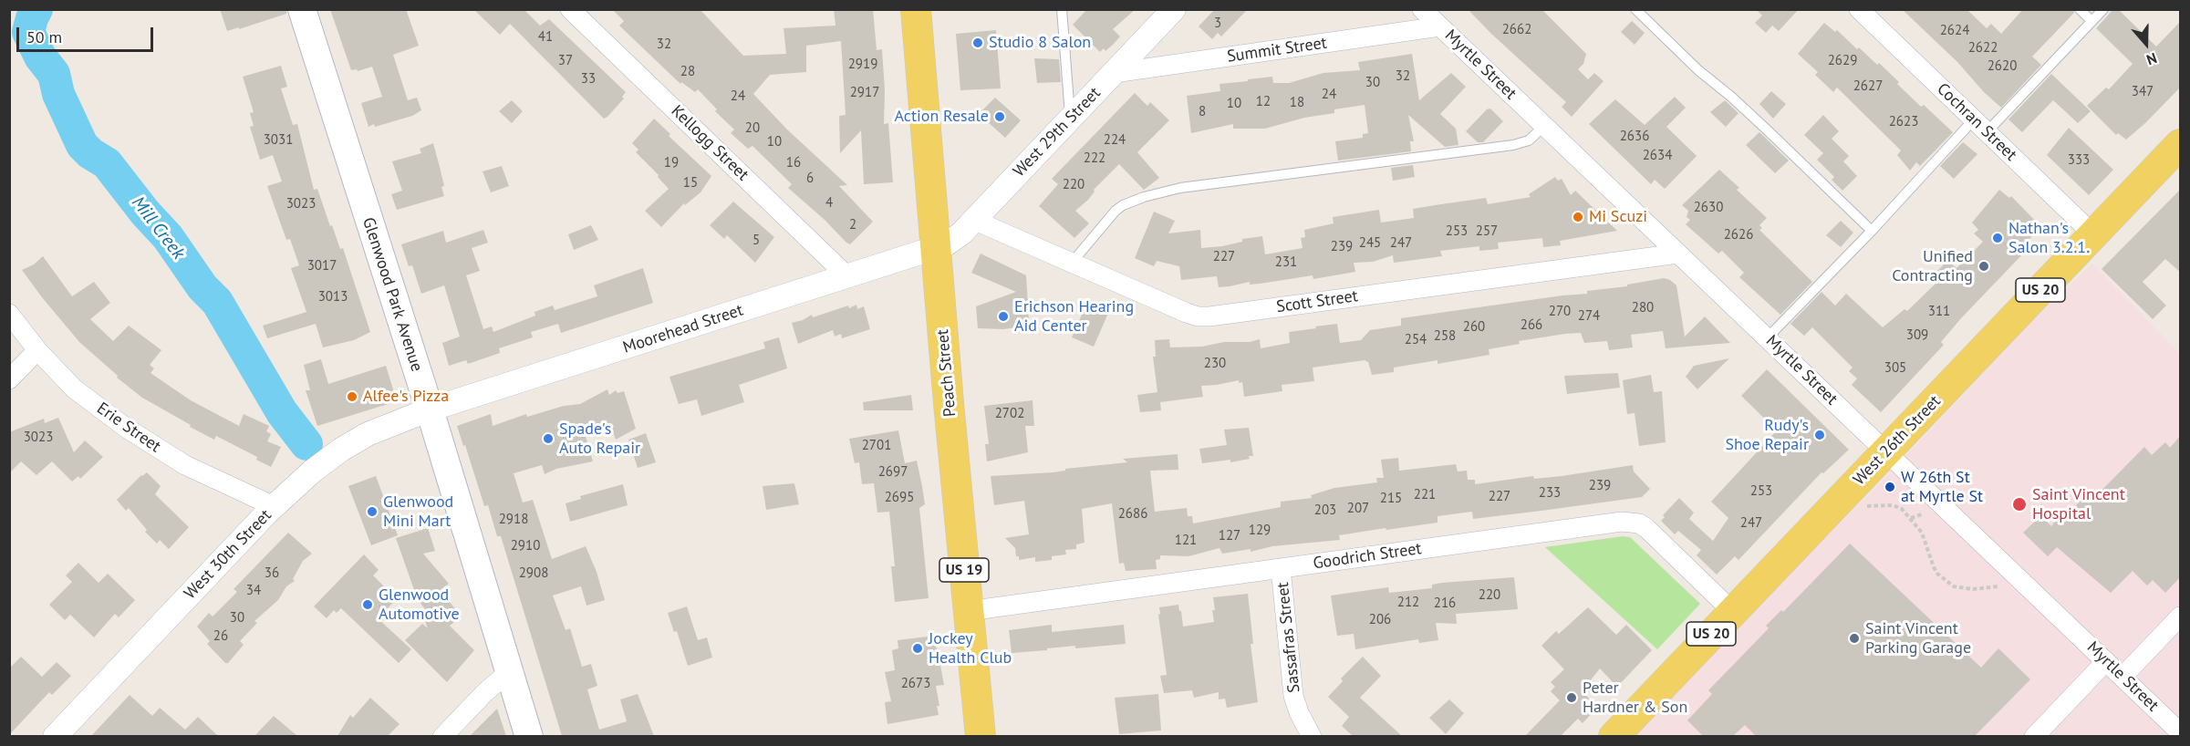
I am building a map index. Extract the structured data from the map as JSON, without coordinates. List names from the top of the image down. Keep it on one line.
{"streets":{"main road":["US 20","Glenwood Park Avenue","Peach Street","West 26th Street","US 19"],"street":["Summit Street","Myrtle Street","Cochran Street","West 29th Street","Kellogg Street","Scott Street","Moorehead Street","Erie Street","West 30th Street","Goodrich Street","Sassafras Street"]},"crossings":[["Summit Street","Myrtle Street"],["Summit Street","West 29th Street"],["Myrtle Street","Scott Street"],["Myrtle Street","West 26th Street"],["Cochran Street","West 26th Street"],["West 29th Street","Scott Street"],["West 29th Street","Moorehead Street"],["West 29th Street","Peach Street"],["Kellogg Street","Moorehead Street"],["Glenwood Park Avenue","Moorehead Street"],["Glenwood Park Avenue","West 30th Street"],["Moorehead Street","Peach Street"],["Moorehead Street","West 30th Street"],["Peach Street","Goodrich Street"],["Erie Street","West 30th Street"],["West 26th Street","Goodrich Street"],["Goodrich Street","Sassafras Street"]],"water":["Mill Creek"],"places":["Studio 8 Salon","Action Resale","Mi Scuzi","Nathan's Salon 3.2.1.","Unified Contracting","Erichson Hearing Aid Center","Alfee's Pizza","Rudy's Shoe Repair","Spade's Auto Repair","W 26th St at Myrtle St","Saint Vincent Hospital","Glenwood Mini Mart","Glenwood Automotive","Saint Vincent Parking Garage","Jockey Health Club","Peter Hardner & Son"],"house_numbers":["3","2662","2624","41","32","2622","37","2629","2919","2620","28","32","33","30","2627","347","2917","24","24","12","18","10","8","2623","20","2636","3031","224","10","2634","222","333","19","16","6","15","220","4","3023","2630","2","253","257","2626","5","245","247","239","227","231","3017","3013","280","270","311","274","266","260","309","258","254","230","305","2702","3023","2701","2697","239","253","233","221","227","2695","215","207","203","2686","2918","247","129","127","121","2910","36","2908","34","220","212","216","30","206","26","2673"],"scale_bar":"50 m","north":"bottom"}
